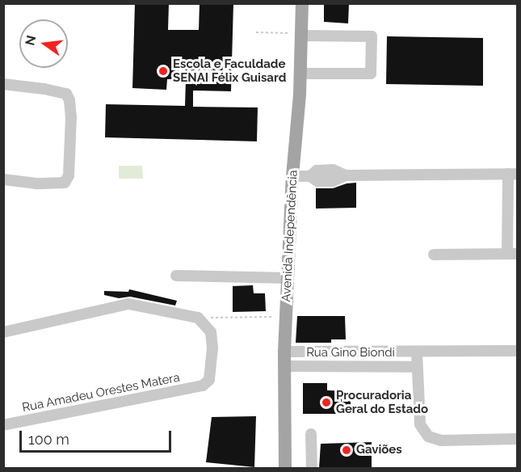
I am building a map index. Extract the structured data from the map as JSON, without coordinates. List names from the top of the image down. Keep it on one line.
{"streets":{"main road":["Avenida Independência"],"street":["Rua Gino Biondi","Rua Amadeu Orestes Matera"]},"crossings":[["Avenida Independência","Rua Gino Biondi"]],"places":["Escola e Faculdade SENAI Félix Guisard","Procuradoria Geral do Estado","Gaviões"],"scale_bar":"100 m","north":"left"}
